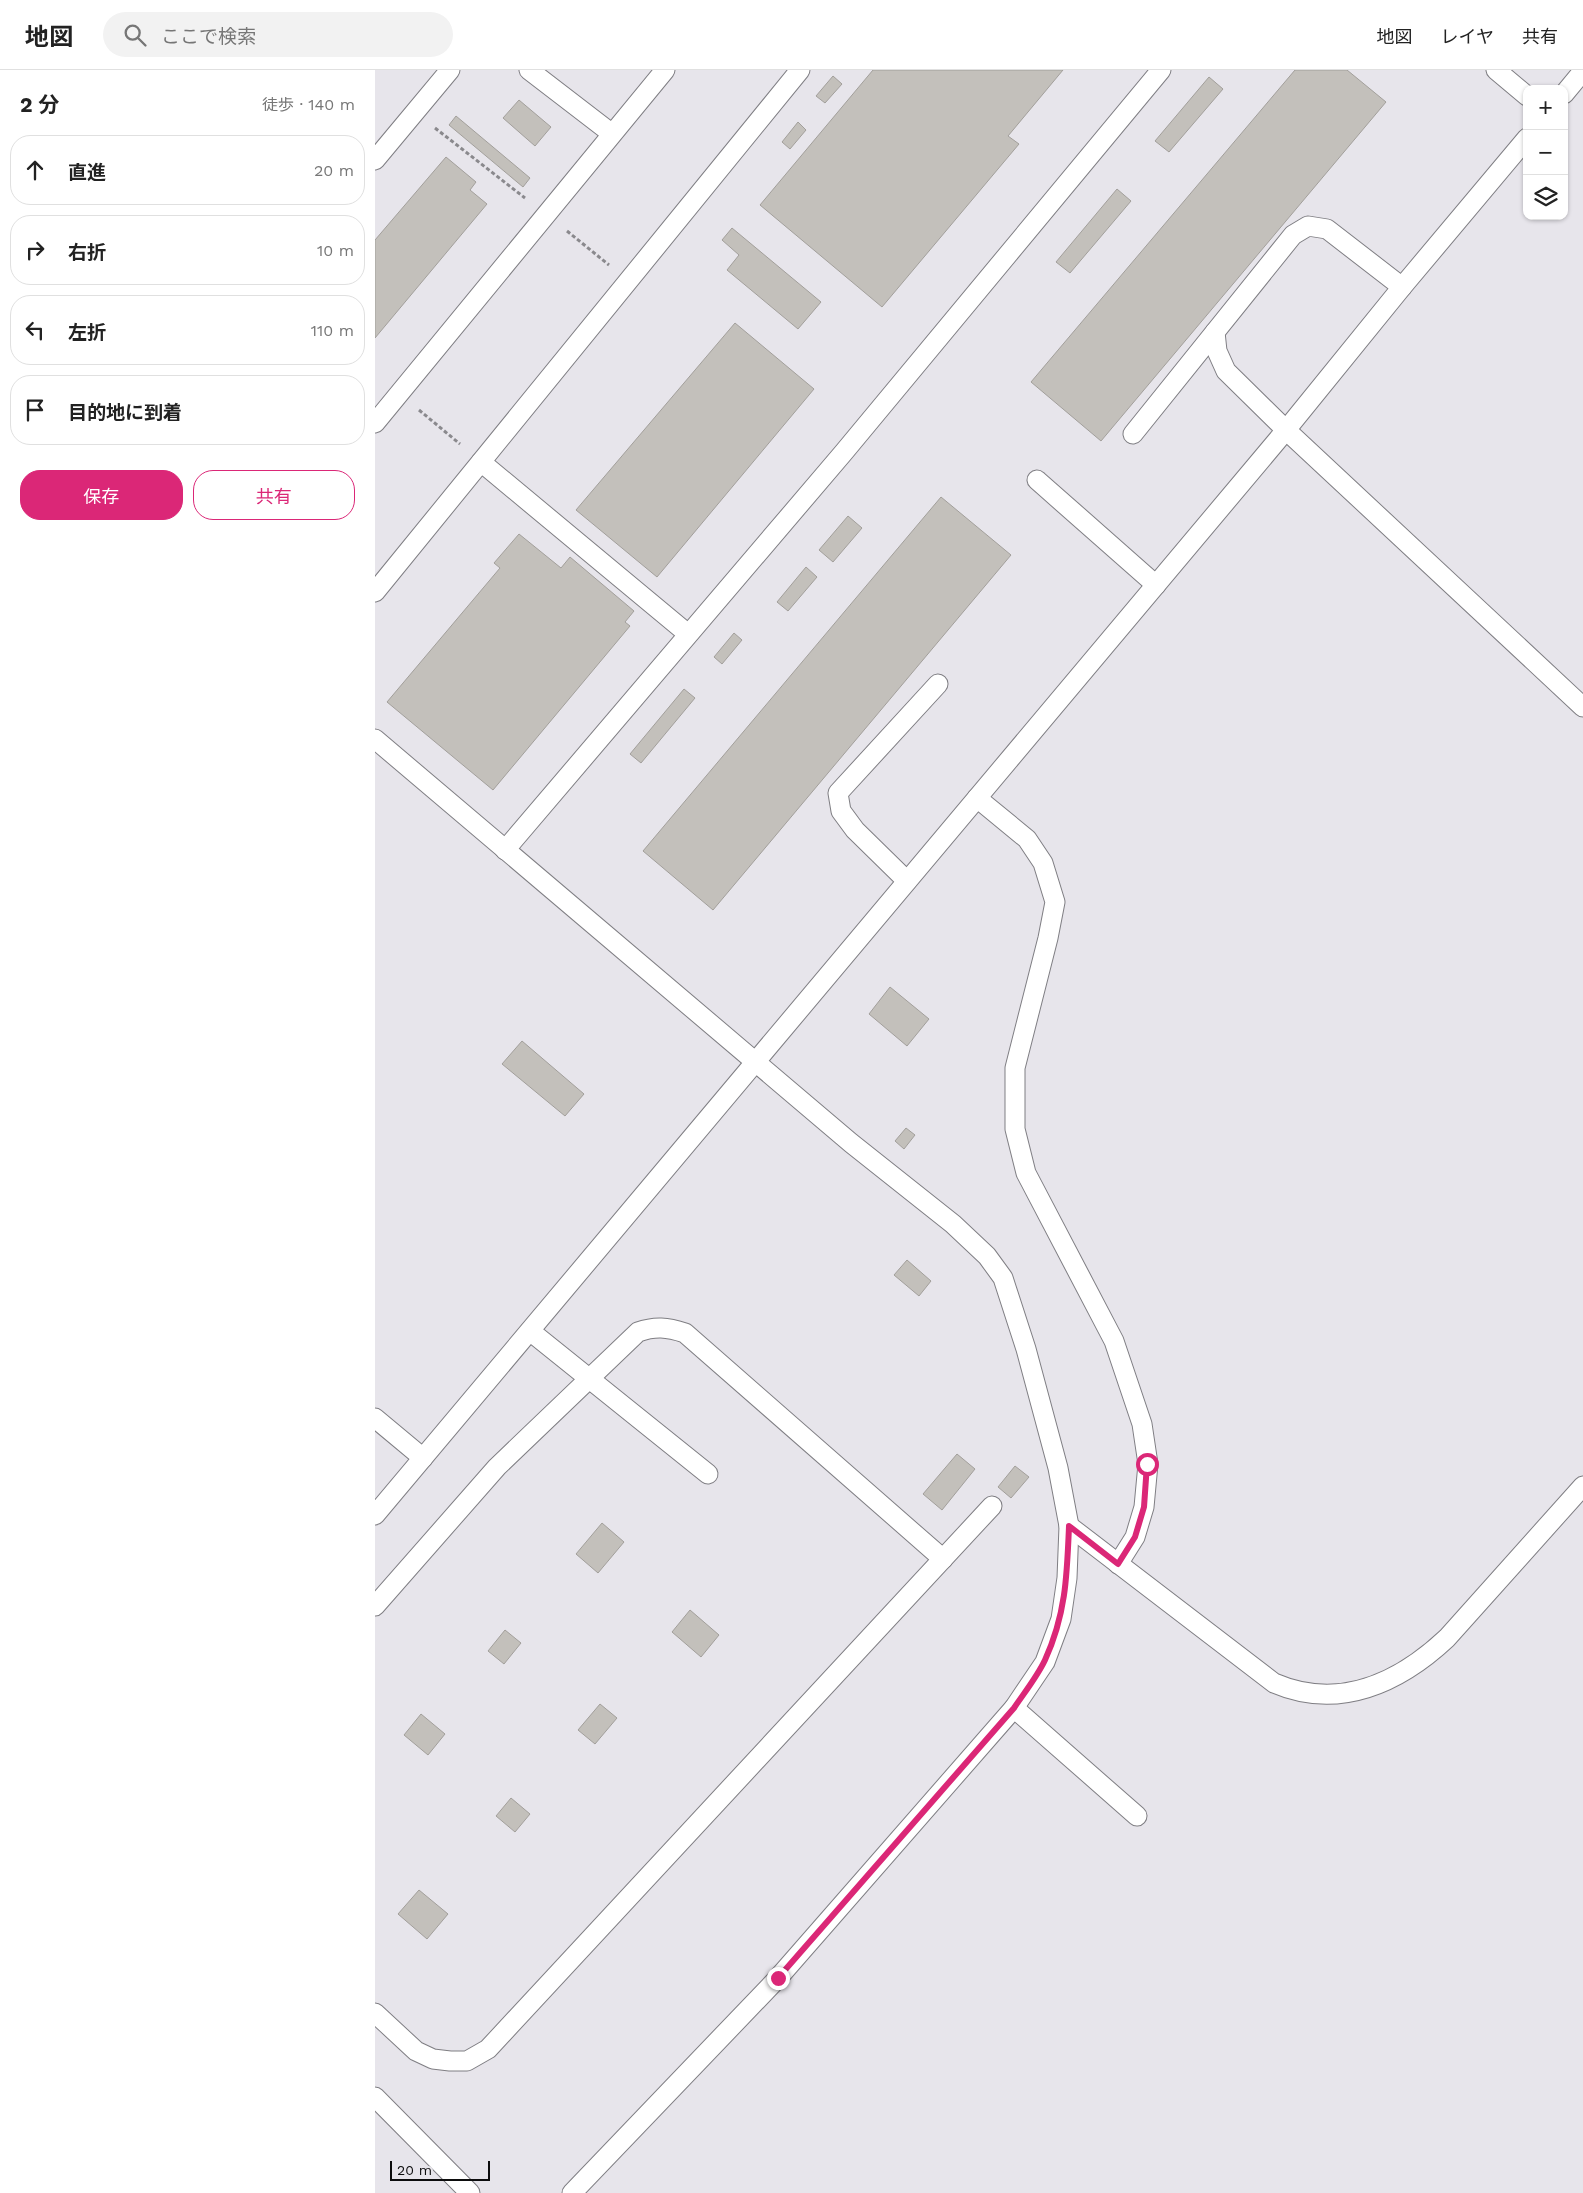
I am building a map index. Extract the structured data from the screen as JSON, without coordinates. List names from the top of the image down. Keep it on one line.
{"scale_bar":"20 m","page":{"header":"地図","search":"ここで検索","nav":["地図","レイヤ","共有"],"heading":["2 分","徒歩 · 140 m"],"map_buttons":["+","−"],"list":[["直進","20 m"],["右折","10 m"],["左折","110 m"],"目的地に到着"],"buttons":["保存","共有"],"scale":"20 m"}}
